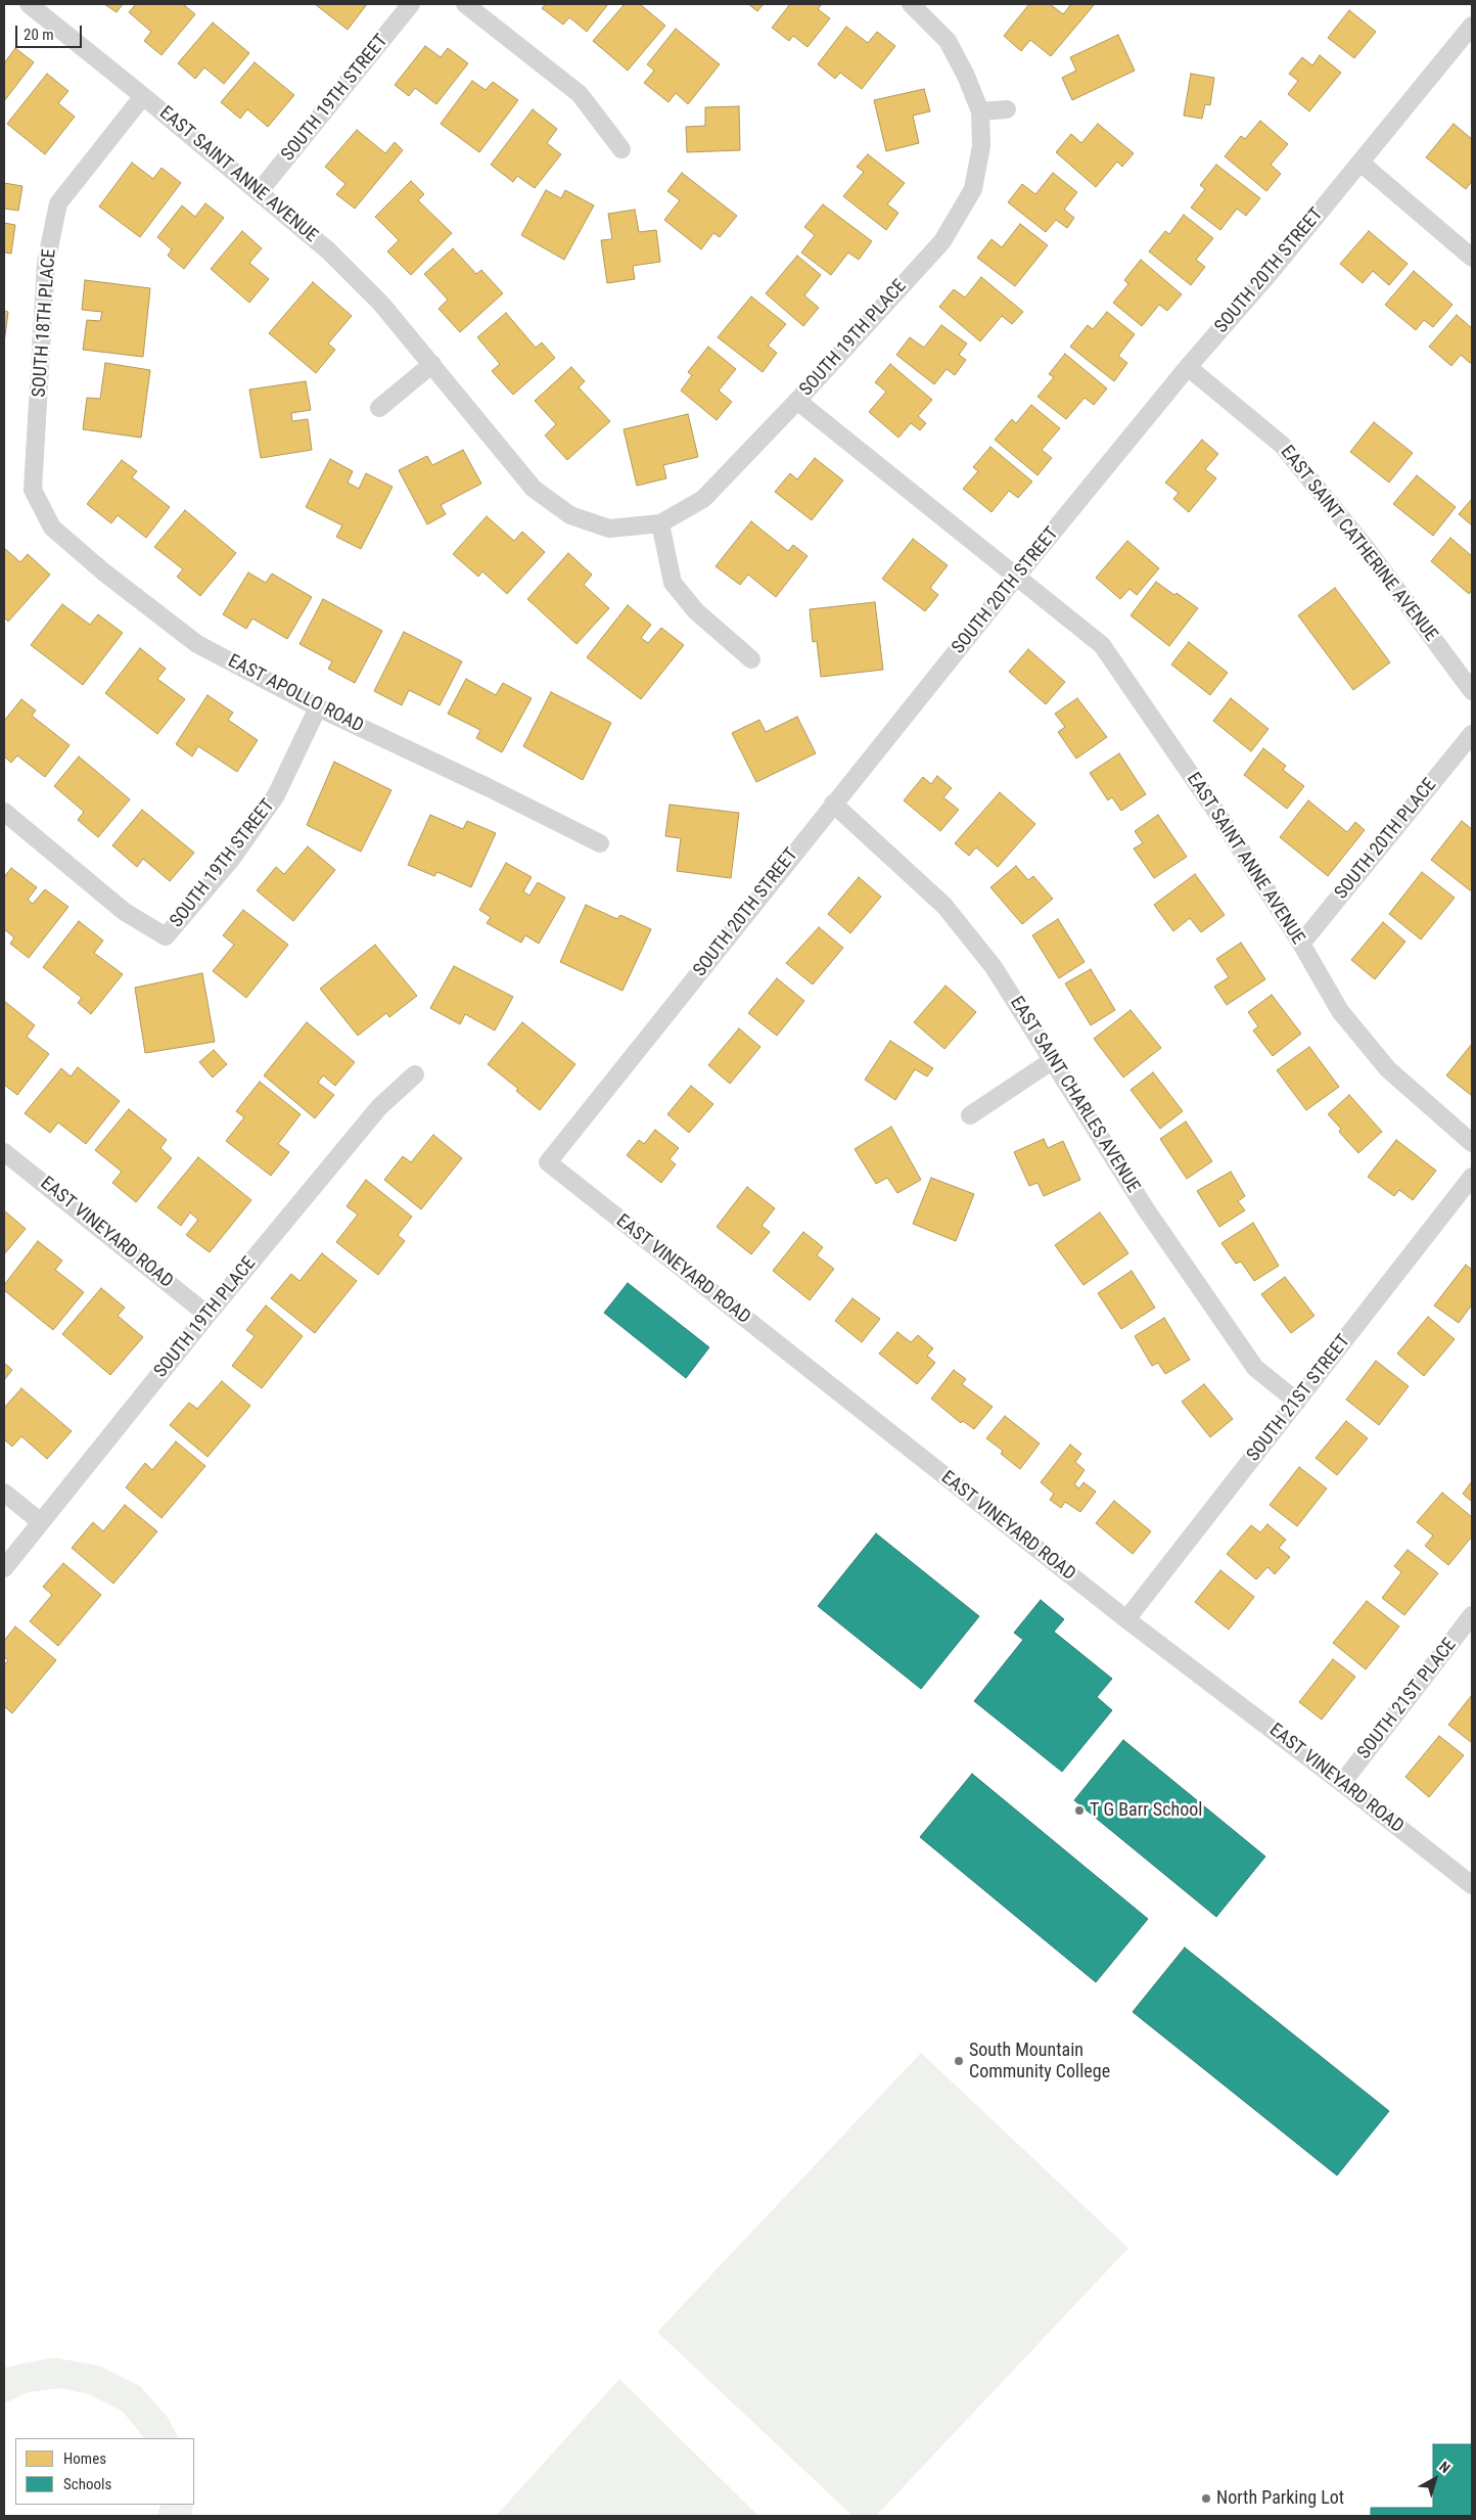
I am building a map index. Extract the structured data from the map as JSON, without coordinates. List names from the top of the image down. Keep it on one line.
{"streets":{"street":["SOUTH 19TH STREET","EAST SAINT ANNE AVENUE","SOUTH 20TH STREET","SOUTH 18TH PLACE","SOUTH 19TH PLACE","EAST SAINT CATHERINE AVENUE","EAST APOLLO ROAD","SOUTH 20TH PLACE","EAST SAINT CHARLES AVENUE","EAST VINEYARD ROAD","SOUTH 21ST STREET","SOUTH 21ST PLACE"]},"crossings":[["SOUTH 19TH STREET","EAST SAINT ANNE AVENUE"],["SOUTH 19TH STREET","EAST APOLLO ROAD"],["EAST SAINT ANNE AVENUE","SOUTH 20TH STREET"],["EAST SAINT ANNE AVENUE","SOUTH 18TH PLACE"],["EAST SAINT ANNE AVENUE","SOUTH 19TH PLACE"],["EAST SAINT ANNE AVENUE","SOUTH 20TH PLACE"],["SOUTH 20TH STREET","EAST SAINT CATHERINE AVENUE"],["SOUTH 20TH STREET","EAST SAINT CHARLES AVENUE"],["SOUTH 20TH STREET","EAST VINEYARD ROAD"],["SOUTH 18TH PLACE","EAST APOLLO ROAD"],["SOUTH 19TH PLACE","EAST VINEYARD ROAD"],["EAST SAINT CHARLES AVENUE","SOUTH 21ST STREET"],["EAST VINEYARD ROAD","SOUTH 21ST STREET"],["EAST VINEYARD ROAD","SOUTH 21ST PLACE"]],"places":["T G Barr School","South Mountain Community College","North Parking Lot"],"legend":["Homes","Schools"],"scale_bar":"20 m","north":"top right"}
